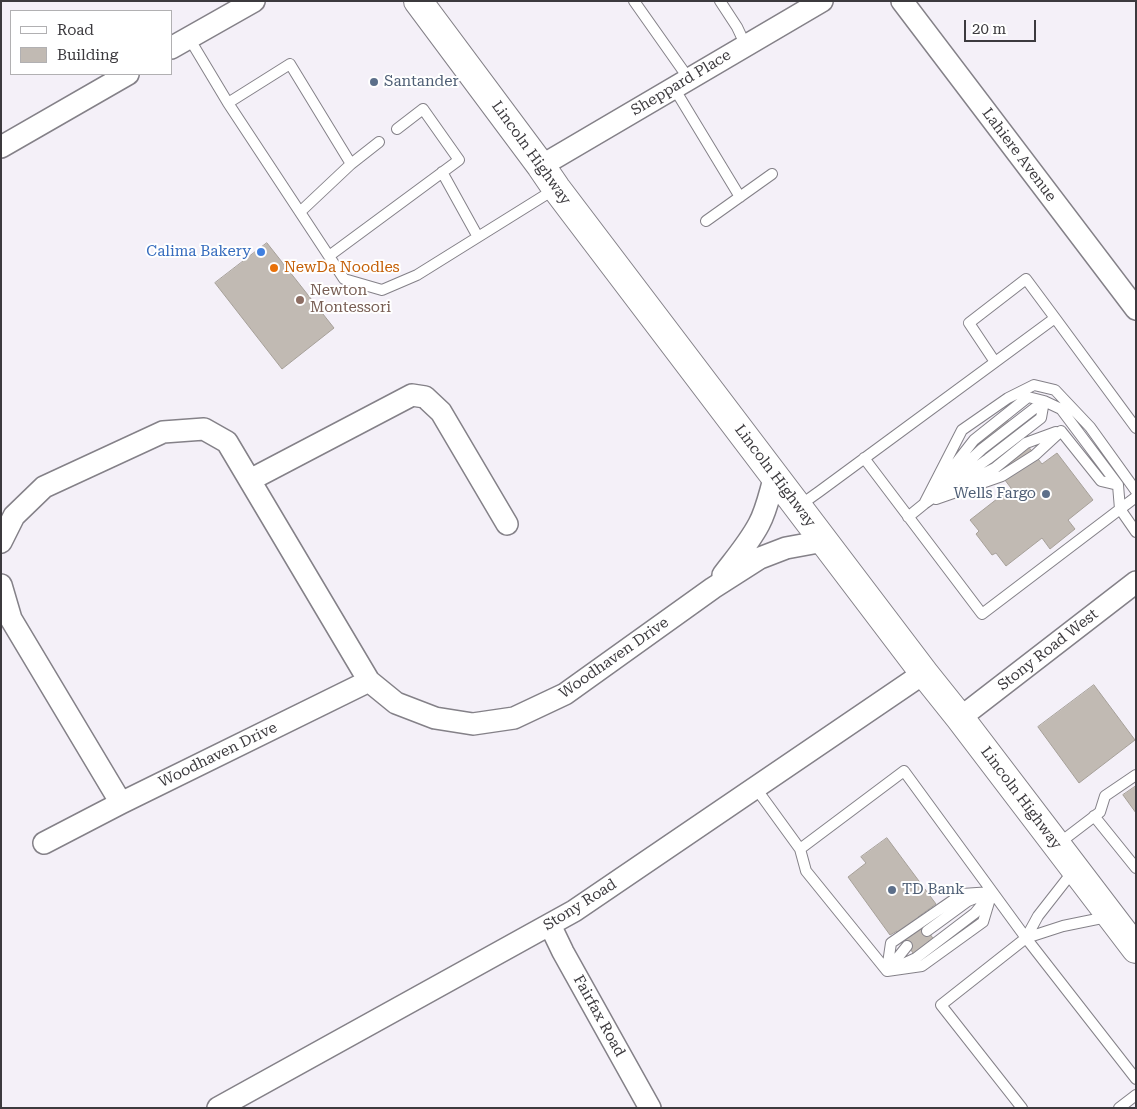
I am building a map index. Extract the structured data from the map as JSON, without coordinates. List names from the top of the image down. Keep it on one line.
{"streets":{"main road":["Lincoln Highway"],"street":["Sheppard Place","Lahiere Avenue","Stony Road West","Woodhaven Drive","Stony Road","Fairfax Road"]},"crossings":[["Sheppard Place","Lincoln Highway"],["Lincoln Highway","Stony Road West"],["Lincoln Highway","Woodhaven Drive"],["Lincoln Highway","Stony Road"],["Stony Road","Fairfax Road"]],"places":["Santander","Calima Bakery","NewDa Noodles","Newton Montessori","Wells Fargo","TD Bank"],"legend":["Road","Building"],"scale_bar":"20 m"}
